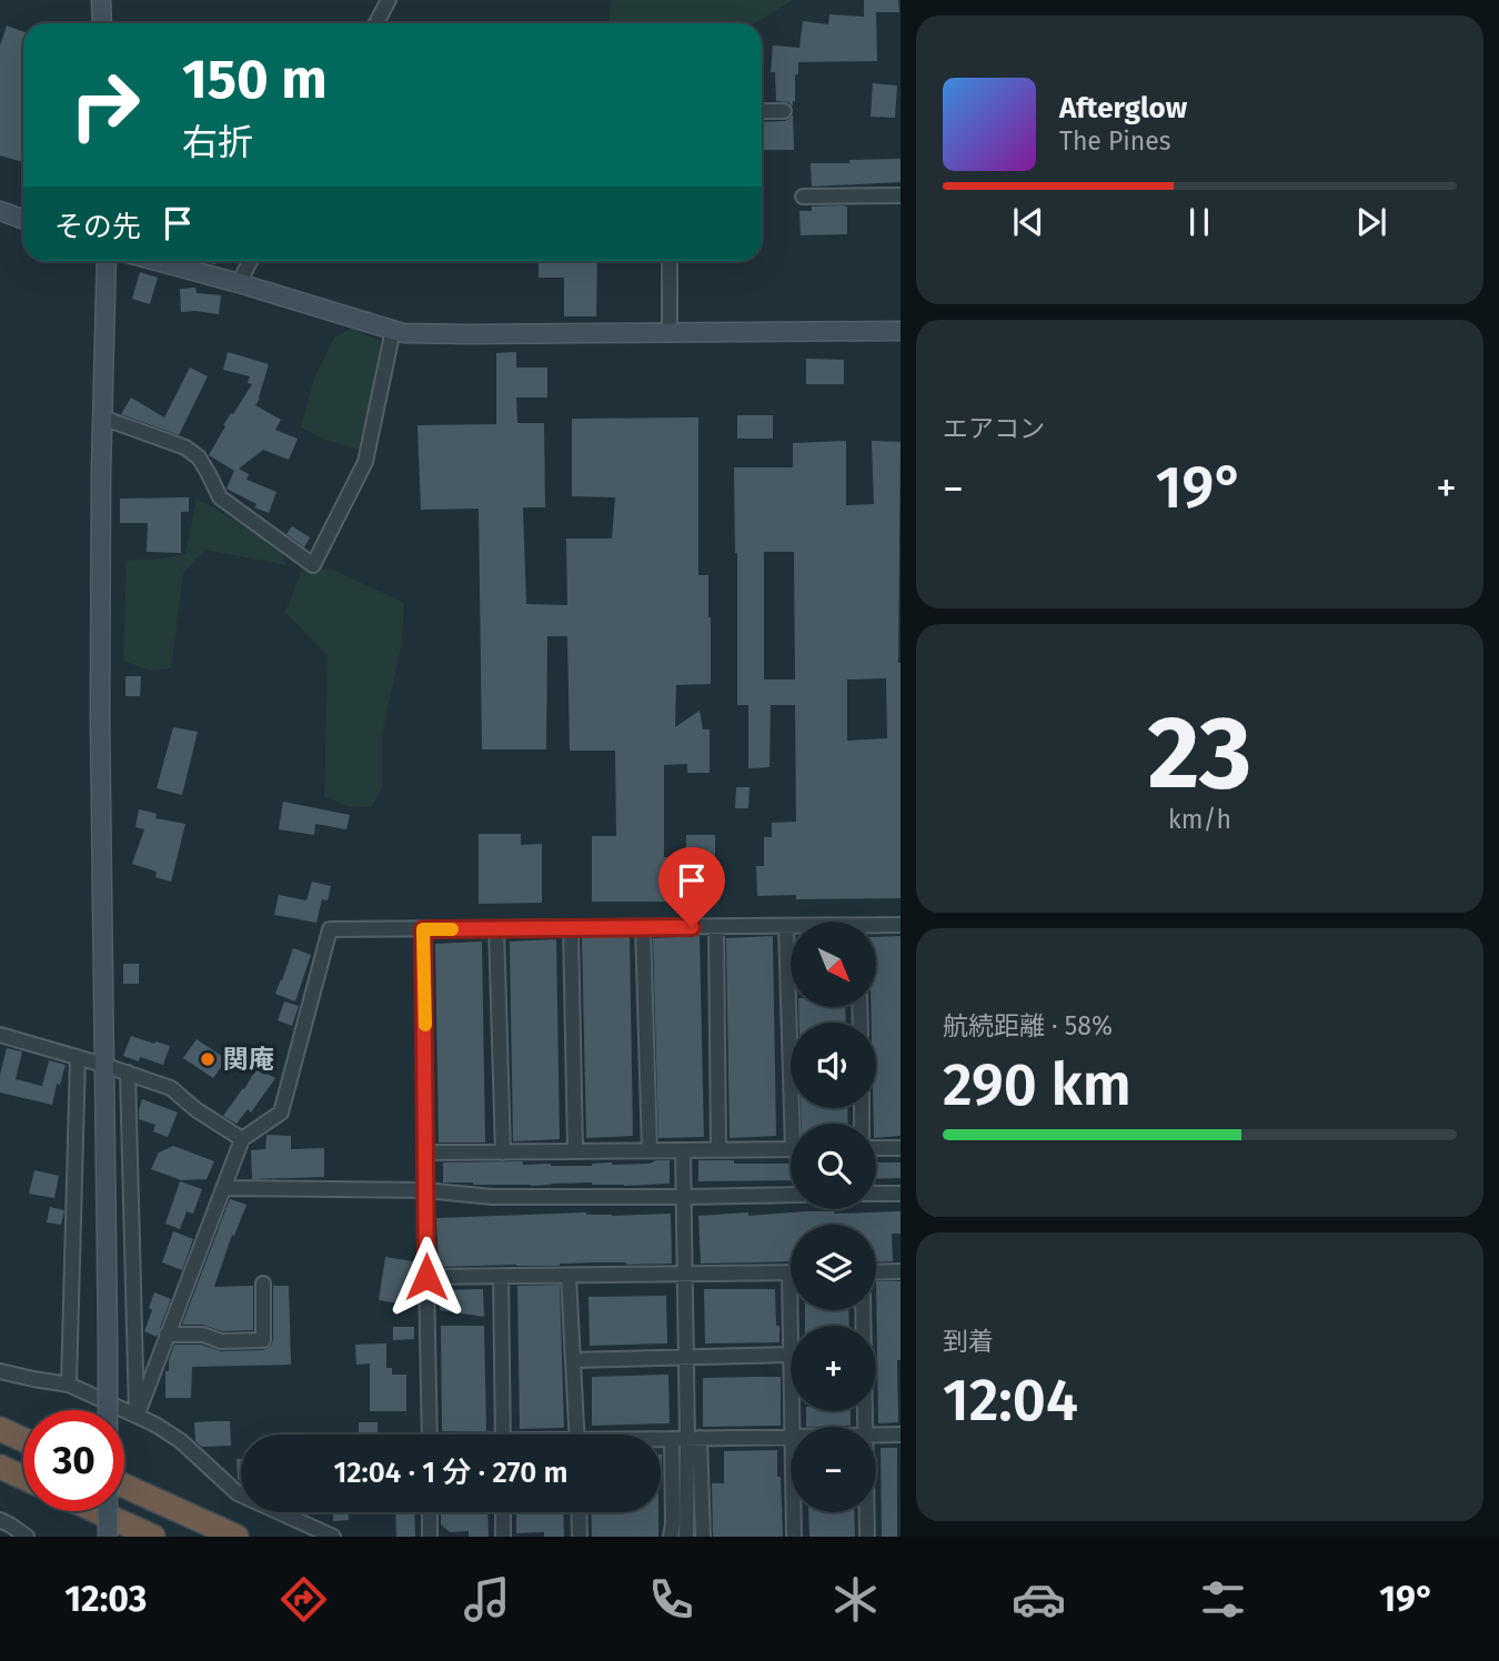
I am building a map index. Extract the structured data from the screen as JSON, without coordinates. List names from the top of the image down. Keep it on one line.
{"places":["関庵"],"north":"bottom right","page":{"turn":["150 m","右折"],"song":["Afterglow","The Pines"],"then":"その先","tile":["エアコン",["23","km/h"],["航続距離 · 58%","290 km"],["到着","12:04"]],"heat":["−","19°","+"],"map_buttons":["+","−"],"limit":"30","trip":"12:04 · 1 分 · 270 m","tabs":["12:03","19°"]}}
